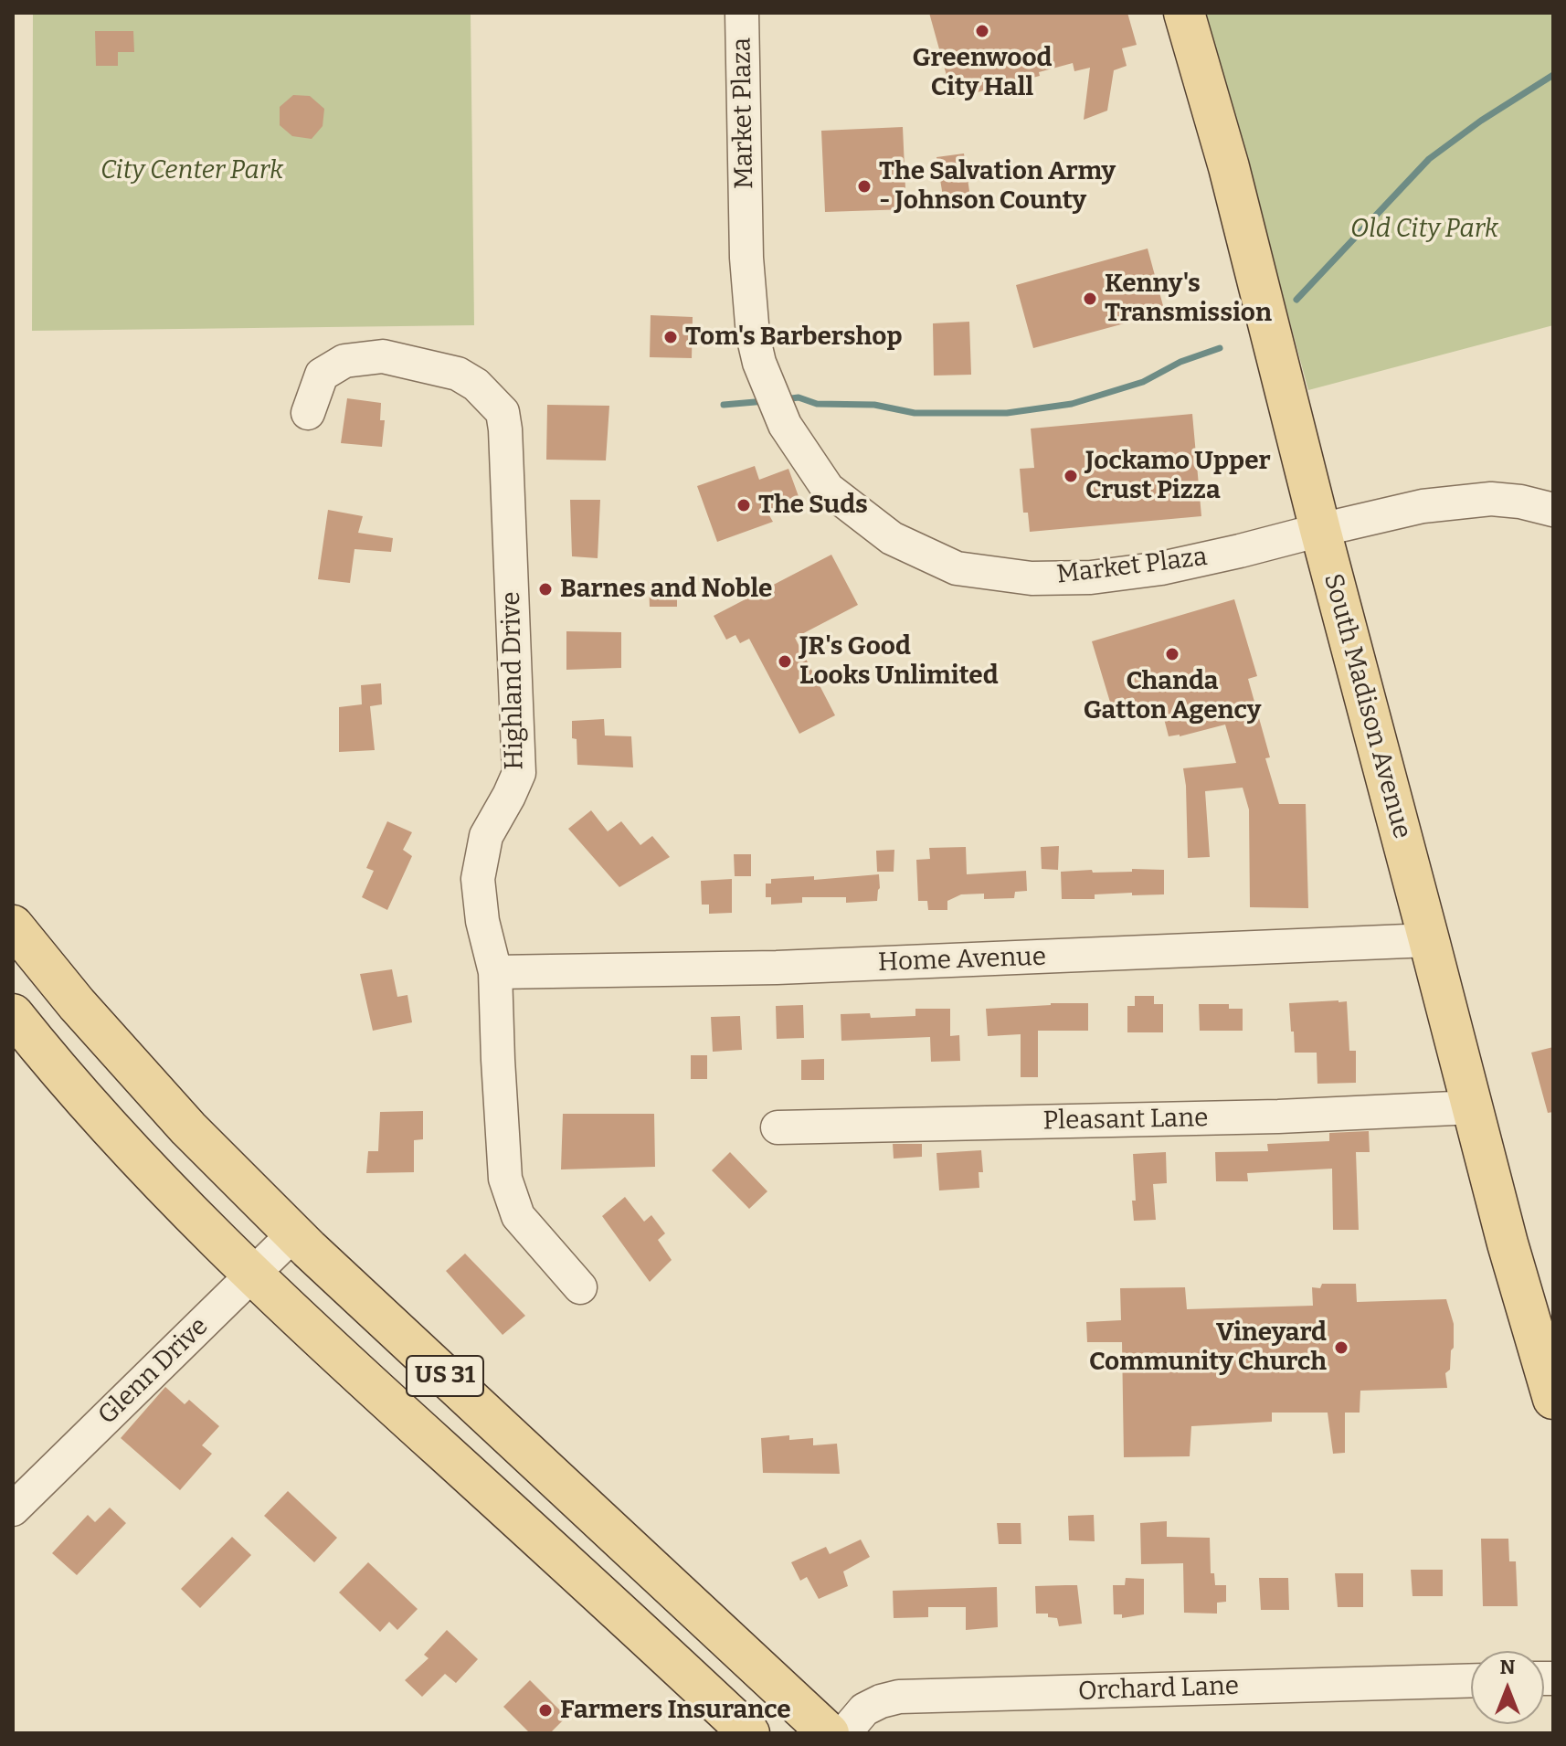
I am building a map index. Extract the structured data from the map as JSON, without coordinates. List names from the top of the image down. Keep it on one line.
{"streets":{"main road":["South Madison Avenue","US 31"],"street":["Market Plaza","Highland Drive","Home Avenue","Pleasant Lane","Glenn Drive","Orchard Lane"]},"crossings":[["Market Plaza","South Madison Avenue"],["Highland Drive","Home Avenue"],["South Madison Avenue","Home Avenue"],["South Madison Avenue","Pleasant Lane"],["Glenn Drive","US 31"]],"parks":["City Center Park","Old City Park"],"places":["Greenwood City Hall","The Salvation Army - Johnson County","Kenny's Transmission","Tom's Barbershop","Jockamo Upper Crust Pizza","The Suds","Barnes and Noble","Chanda Gatton Agency","JR's Good Looks Unlimited","Vineyard Community Church","Farmers Insurance"],"north":"top"}
